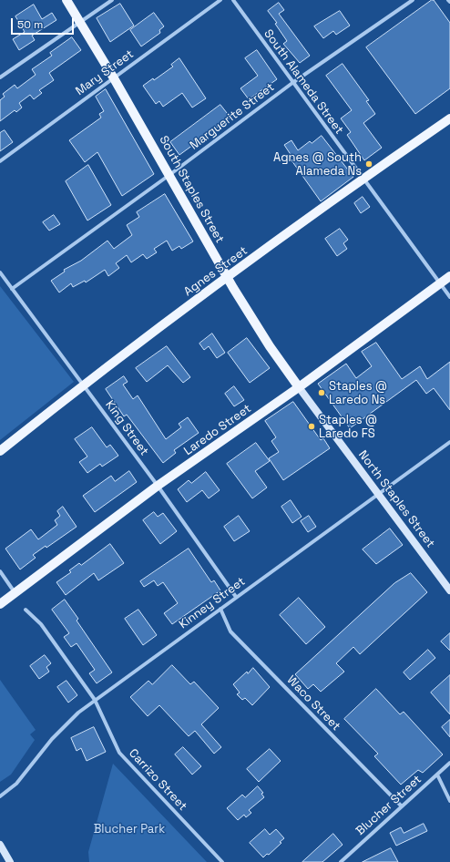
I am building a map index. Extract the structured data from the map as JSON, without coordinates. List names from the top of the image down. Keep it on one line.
{"streets":{"main road":["South Staples Street","Agnes Street","Laredo Street","North Staples Street"],"street":["Mary Street","South Alameda Street","Marguerite Street","King Street","Kinney Street","Waco Street","Carrizo Street","Blucher Street"]},"crossings":[["Mary Street","South Staples Street"],["South Alameda Street","Marguerite Street"],["South Alameda Street","Agnes Street"],["South Alameda Street","Laredo Street"],["Marguerite Street","South Staples Street"],["Marguerite Street","King Street"],["South Staples Street","Agnes Street"],["South Staples Street","Laredo Street"],["South Staples Street","North Staples Street"],["Agnes Street","King Street"],["King Street","Laredo Street"],["King Street","Kinney Street"],["Laredo Street","North Staples Street"],["North Staples Street","Kinney Street"],["Kinney Street","Waco Street"],["Kinney Street","Carrizo Street"],["Waco Street","Blucher Street"]],"parks":["Blucher Park"],"places":["Agnes @ South Alameda Ns","Staples @ Laredo Ns","Staples @ Laredo FS"],"scale_bar":"50 m"}
